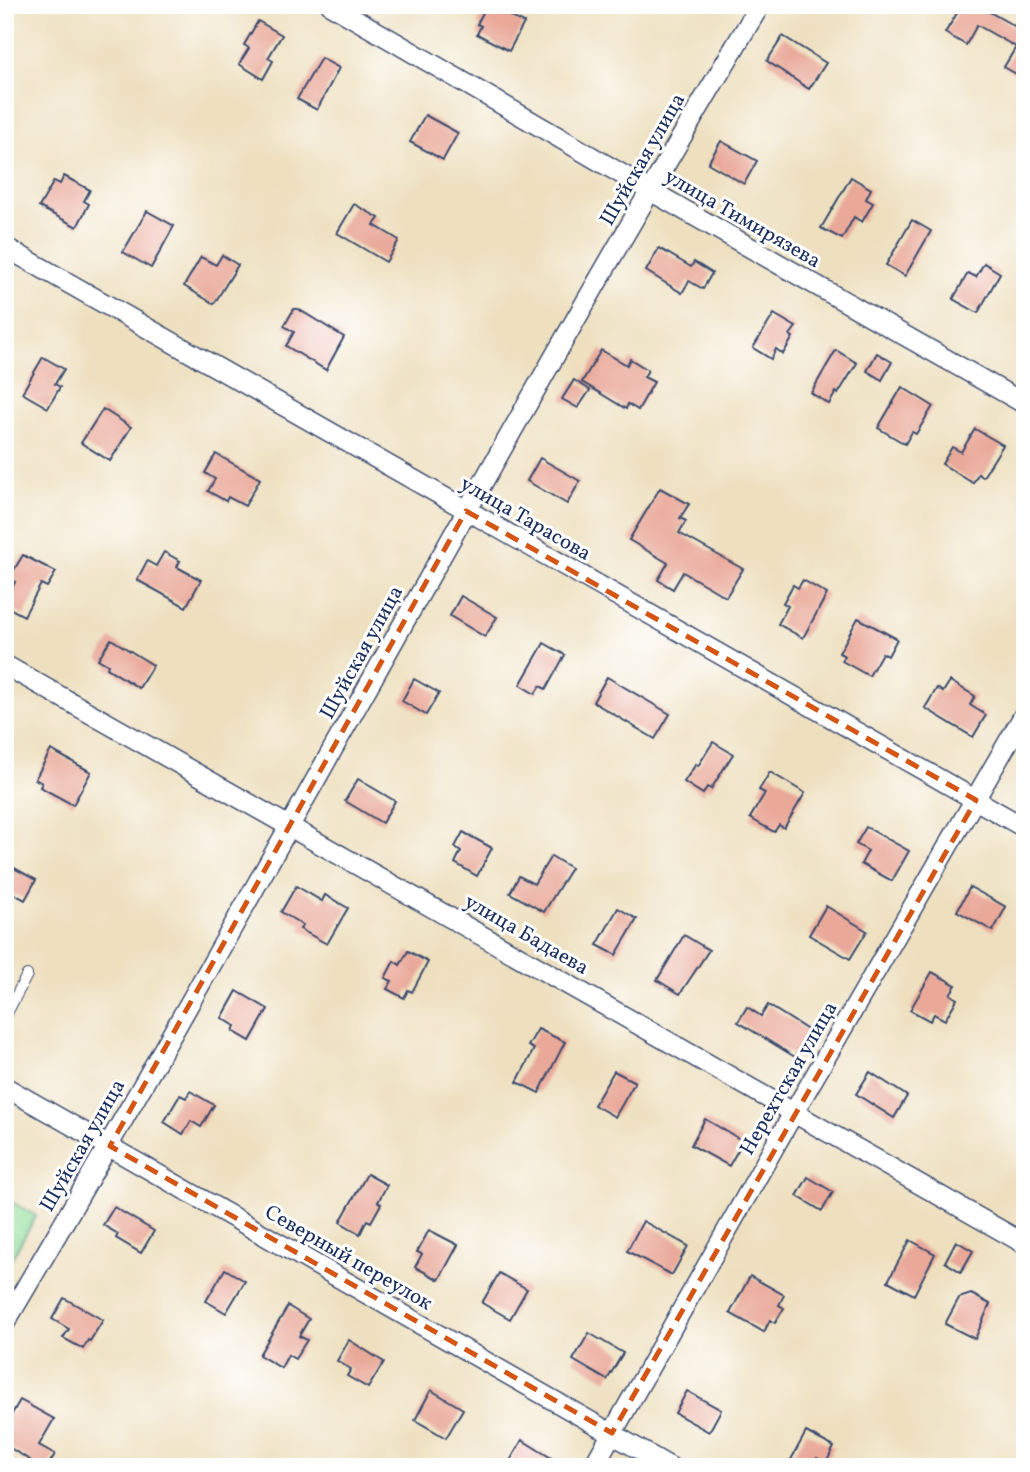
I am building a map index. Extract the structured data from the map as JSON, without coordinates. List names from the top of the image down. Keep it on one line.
{"streets":{"street":["Шуйская улица","улица Тимирязева","улица Тарасова","улица Бадаева","Нерехтская улица","Северный переулок"]},"crossings":[["Шуйская улица","улица Тимирязева"],["Шуйская улица","улица Тарасова"],["Шуйская улица","улица Бадаева"],["Шуйская улица","Северный переулок"],["улица Тарасова","Нерехтская улица"],["улица Бадаева","Нерехтская улица"],["Нерехтская улица","Северный переулок"]]}
